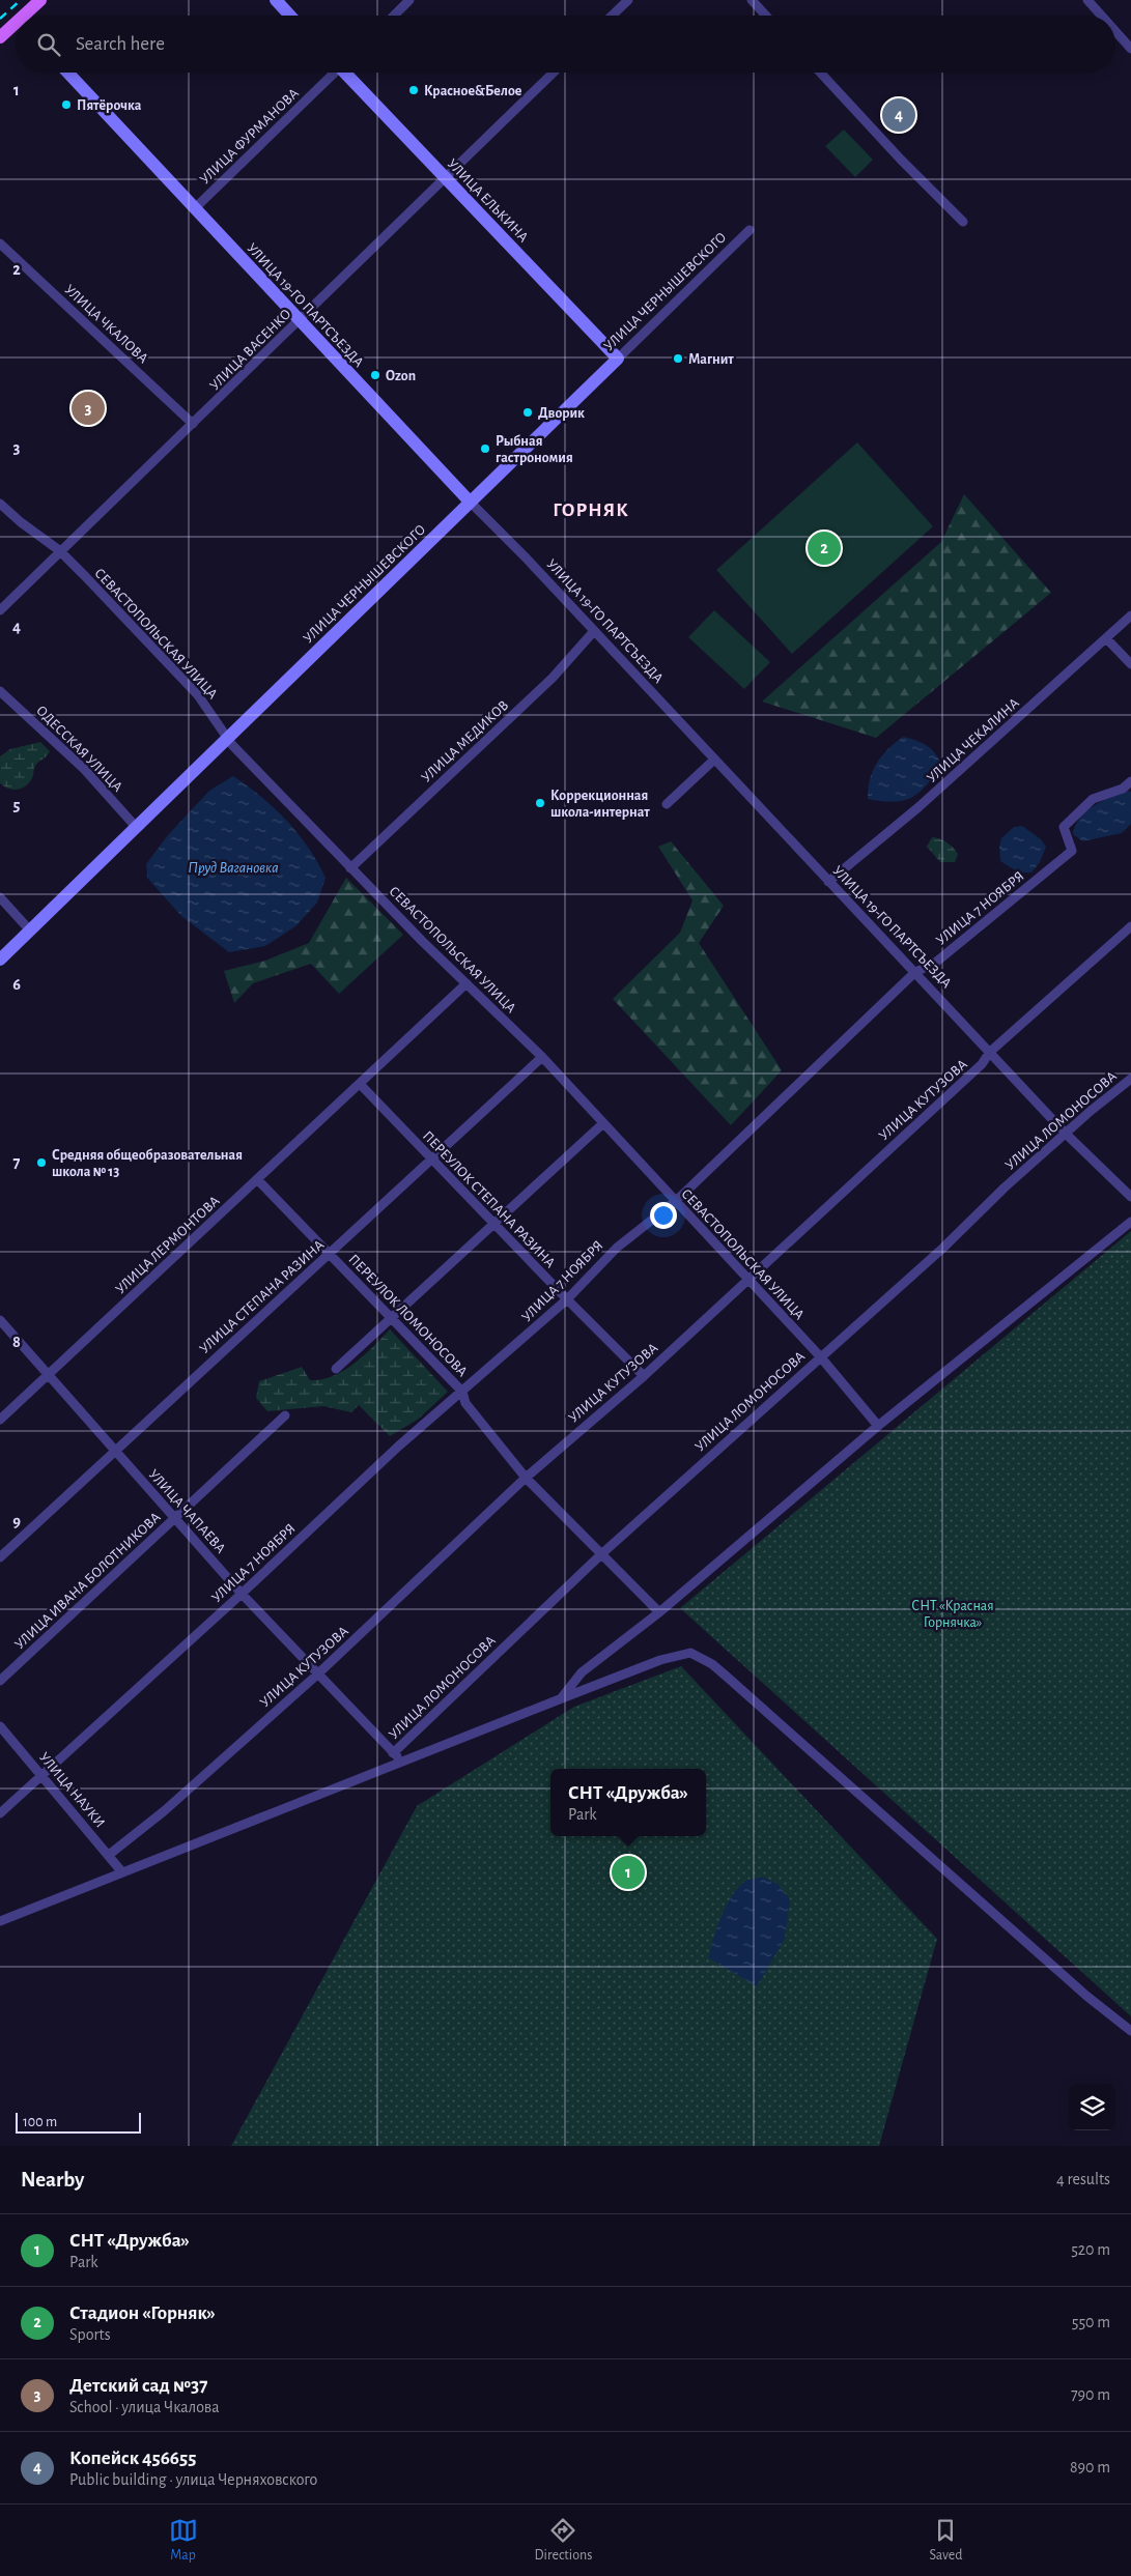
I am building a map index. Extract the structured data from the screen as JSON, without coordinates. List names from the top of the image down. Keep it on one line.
{"streets":{"street":["УЛИЦА ФУРМАНОВА","УЛИЦА ЕЛЬКИНА","УЛИЦА ЧЕРНЫШЕВСКОГО","УЛИЦА 19-ГО ПАРТСЪЕЗДА","УЛИЦА ЧКАЛОВА","УЛИЦА ВАСЕНКО","СЕВАСТОПОЛЬСКАЯ УЛИЦА","УЛИЦА ЧЕКАЛИНА","УЛИЦА МЕДИКОВ","ОДЕССКАЯ УЛИЦА","УЛИЦА 7 НОЯБРЯ","УЛИЦА КУТУЗОВА","УЛИЦА ЛОМОНОСОВА","ПЕРЕУЛОК СТЕПАНА РАЗИНА","УЛИЦА ЛЕРМОНТОВА","УЛИЦА СТЕПАНА РАЗИНА","ПЕРЕУЛОК ЛОМОНОСОВА","УЛИЦА ЧАПАЕВА","УЛИЦА ИВАНА БОЛОТНИКОВА","УЛИЦА НАУКИ"]},"crossings":[["УЛИЦА ФУРМАНОВА","УЛИЦА 19-ГО ПАРТСЪЕЗДА"],["УЛИЦА ЕЛЬКИНА","УЛИЦА ЧЕРНЫШЕВСКОГО"],["УЛИЦА ЕЛЬКИНА","УЛИЦА ВАСЕНКО"],["УЛИЦА ЧЕРНЫШЕВСКОГО","УЛИЦА 19-ГО ПАРТСЪЕЗДА"],["УЛИЦА ЧЕРНЫШЕВСКОГО","СЕВАСТОПОЛЬСКАЯ УЛИЦА"],["УЛИЦА ЧЕРНЫШЕВСКОГО","ОДЕССКАЯ УЛИЦА"],["УЛИЦА 19-ГО ПАРТСЪЕЗДА","УЛИЦА ВАСЕНКО"],["УЛИЦА 19-ГО ПАРТСЪЕЗДА","УЛИЦА ЧЕКАЛИНА"],["УЛИЦА 19-ГО ПАРТСЪЕЗДА","УЛИЦА МЕДИКОВ"],["УЛИЦА 19-ГО ПАРТСЪЕЗДА","УЛИЦА 7 НОЯБРЯ"],["УЛИЦА 19-ГО ПАРТСЪЕЗДА","УЛИЦА КУТУЗОВА"],["УЛИЦА 19-ГО ПАРТСЪЕЗДА","УЛИЦА ЛОМОНОСОВА"],["УЛИЦА ЧКАЛОВА","УЛИЦА ВАСЕНКО"],["УЛИЦА ВАСЕНКО","СЕВАСТОПОЛЬСКАЯ УЛИЦА"],["СЕВАСТОПОЛЬСКАЯ УЛИЦА","УЛИЦА МЕДИКОВ"],["СЕВАСТОПОЛЬСКАЯ УЛИЦА","УЛИЦА 7 НОЯБРЯ"],["СЕВАСТОПОЛЬСКАЯ УЛИЦА","УЛИЦА КУТУЗОВА"],["СЕВАСТОПОЛЬСКАЯ УЛИЦА","УЛИЦА ЛОМОНОСОВА"],["СЕВАСТОПОЛЬСКАЯ УЛИЦА","УЛИЦА ЛЕРМОНТОВА"],["СЕВАСТОПОЛЬСКАЯ УЛИЦА","УЛИЦА СТЕПАНА РАЗИНА"],["УЛИЦА 7 НОЯБРЯ","ПЕРЕУЛОК СТЕПАНА РАЗИНА"],["УЛИЦА 7 НОЯБРЯ","ПЕРЕУЛОК ЛОМОНОСОВА"],["УЛИЦА 7 НОЯБРЯ","УЛИЦА ЧАПАЕВА"],["УЛИЦА 7 НОЯБРЯ","УЛИЦА НАУКИ"],["УЛИЦА КУТУЗОВА","ПЕРЕУЛОК СТЕПАНА РАЗИНА"],["УЛИЦА КУТУЗОВА","ПЕРЕУЛОК ЛОМОНОСОВА"],["УЛИЦА КУТУЗОВА","УЛИЦА ЧАПАЕВА"],["УЛИЦА КУТУЗОВА","УЛИЦА НАУКИ"],["УЛИЦА ЛОМОНОСОВА","ПЕРЕУЛОК ЛОМОНОСОВА"],["УЛИЦА ЛОМОНОСОВА","УЛИЦА ЧАПАЕВА"],["ПЕРЕУЛОК СТЕПАНА РАЗИНА","УЛИЦА ЛЕРМОНТОВА"],["ПЕРЕУЛОК СТЕПАНА РАЗИНА","УЛИЦА СТЕПАНА РАЗИНА"],["УЛИЦА ЛЕРМОНТОВА","ПЕРЕУЛОК ЛОМОНОСОВА"],["УЛИЦА ЛЕРМОНТОВА","УЛИЦА ЧАПАЕВА"],["УЛИЦА СТЕПАНА РАЗИНА","ПЕРЕУЛОК ЛОМОНОСОВА"],["УЛИЦА СТЕПАНА РАЗИНА","УЛИЦА ЧАПАЕВА"],["УЛИЦА ЧАПАЕВА","УЛИЦА ИВАНА БОЛОТНИКОВА"]],"districts":["ГОРНЯК"],"water":["Пруд Вагановка"],"parks":["СНТ «Красная Горнячка»"],"places":["Красное&Белое","Пятёрочка","Магнит","Ozon","Дворик","Рыбная гастрономия","Коррекционная школа-интернат","Средняя общеобразовательная школа № 13"],"scale_bar":"100 m","page":{"search":"Search here","pins":["4","3","2","1"],"popup":["СНТ «Дружба»","Park"],"scale":"100 m","heading":["Nearby","4 results"],"list":[{"mark":"1","name":"СНТ «Дружба»","note":"Park","value":"520 m"},{"mark":"2","name":"Стадион «Горняк»","note":"Sports","value":"550 m"},{"mark":"3","name":"Детский сад №37","note":"School · улица Чкалова","value":"790 m"},{"mark":"4","name":"Копейск 456655","note":"Public building · улица Черняховского","value":"890 m"}],"nav":["Map","Directions","Saved"]},"grid":{"rows":["1","2","3","4","5","6","7","8","9"]}}
